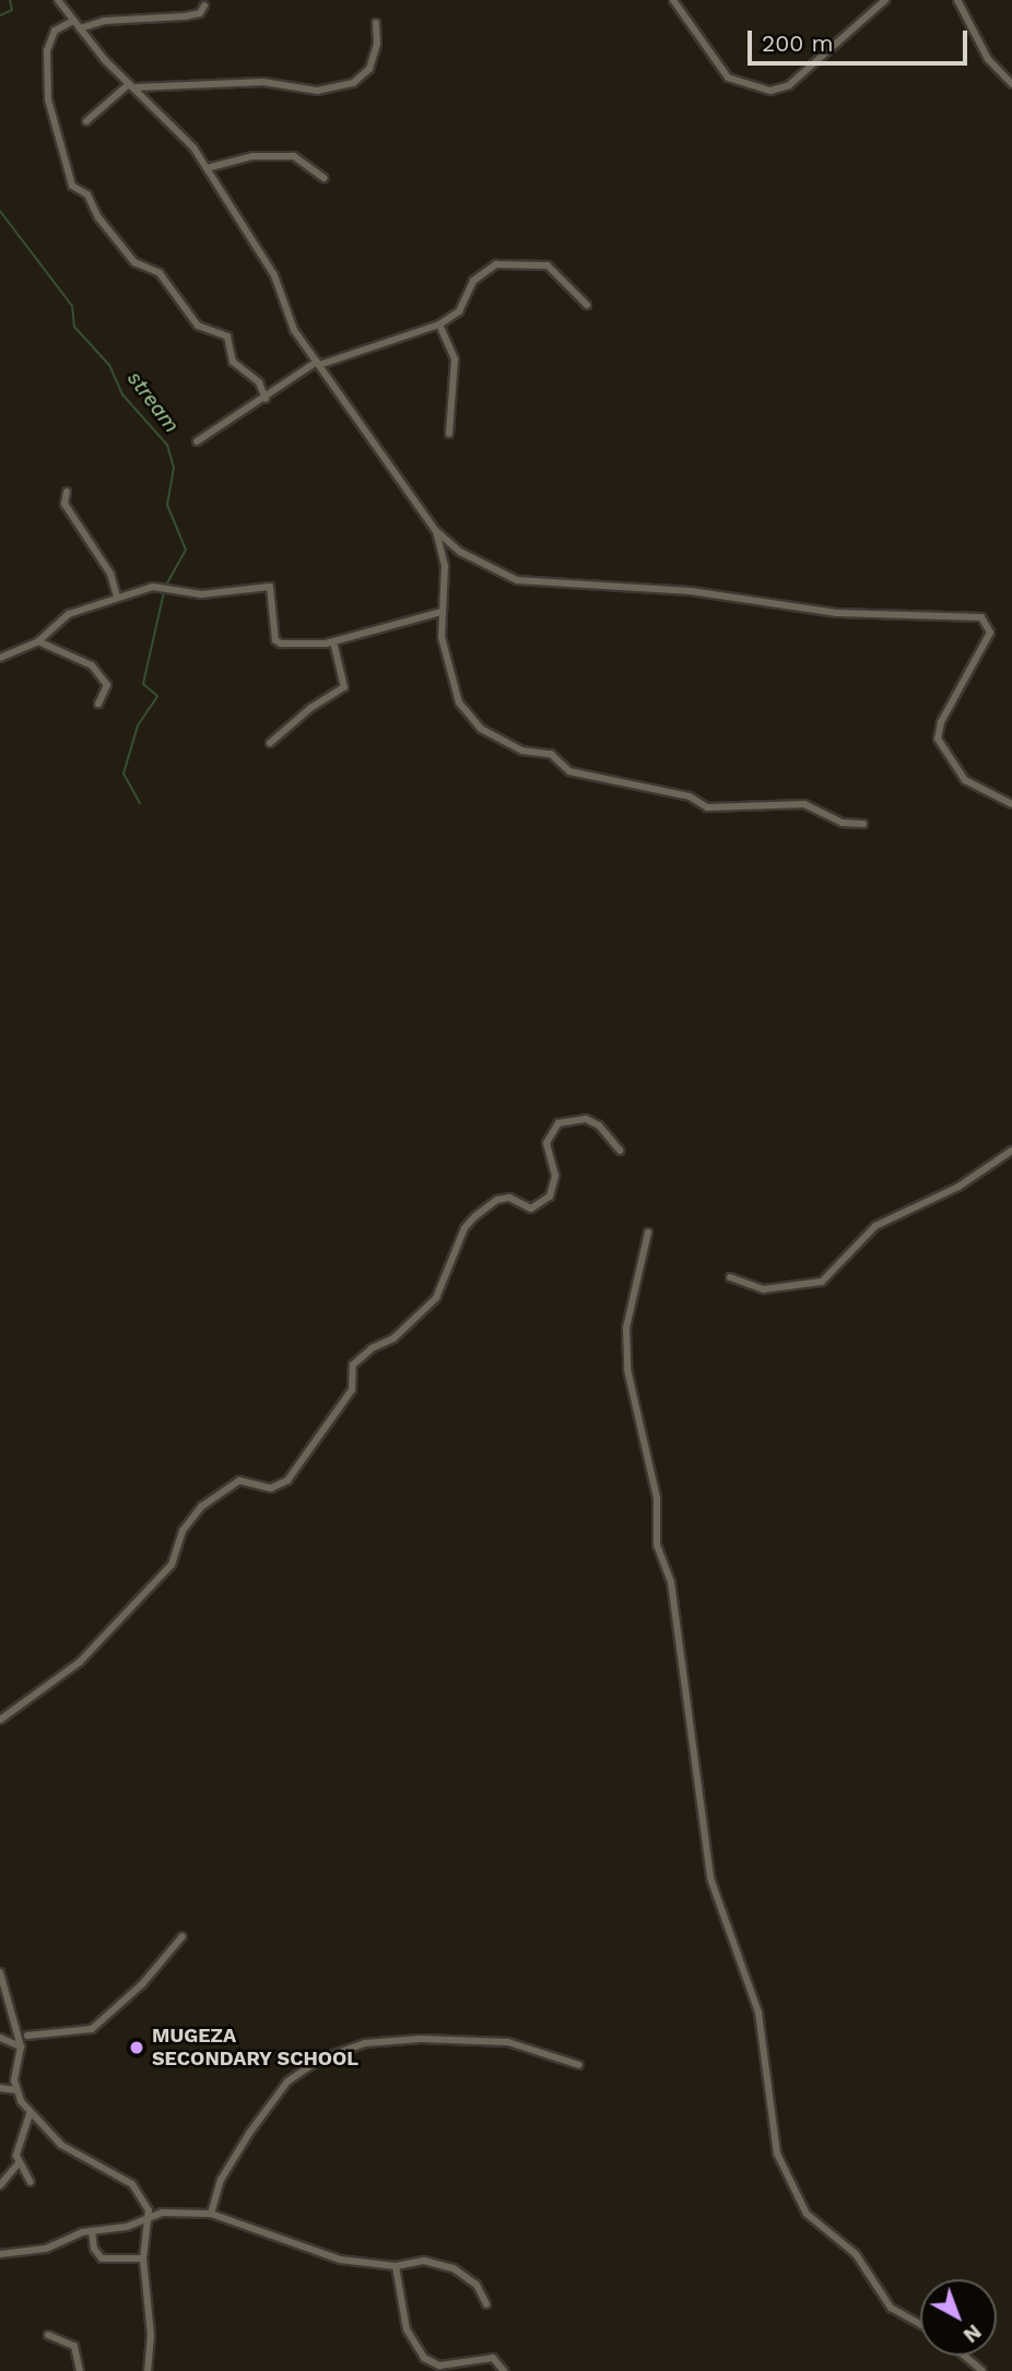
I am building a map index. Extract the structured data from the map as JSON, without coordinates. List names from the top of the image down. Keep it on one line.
{"water":["stream"],"places":["MUGEZA SECONDARY SCHOOL"],"scale_bar":"200 m","north":"bottom right"}
